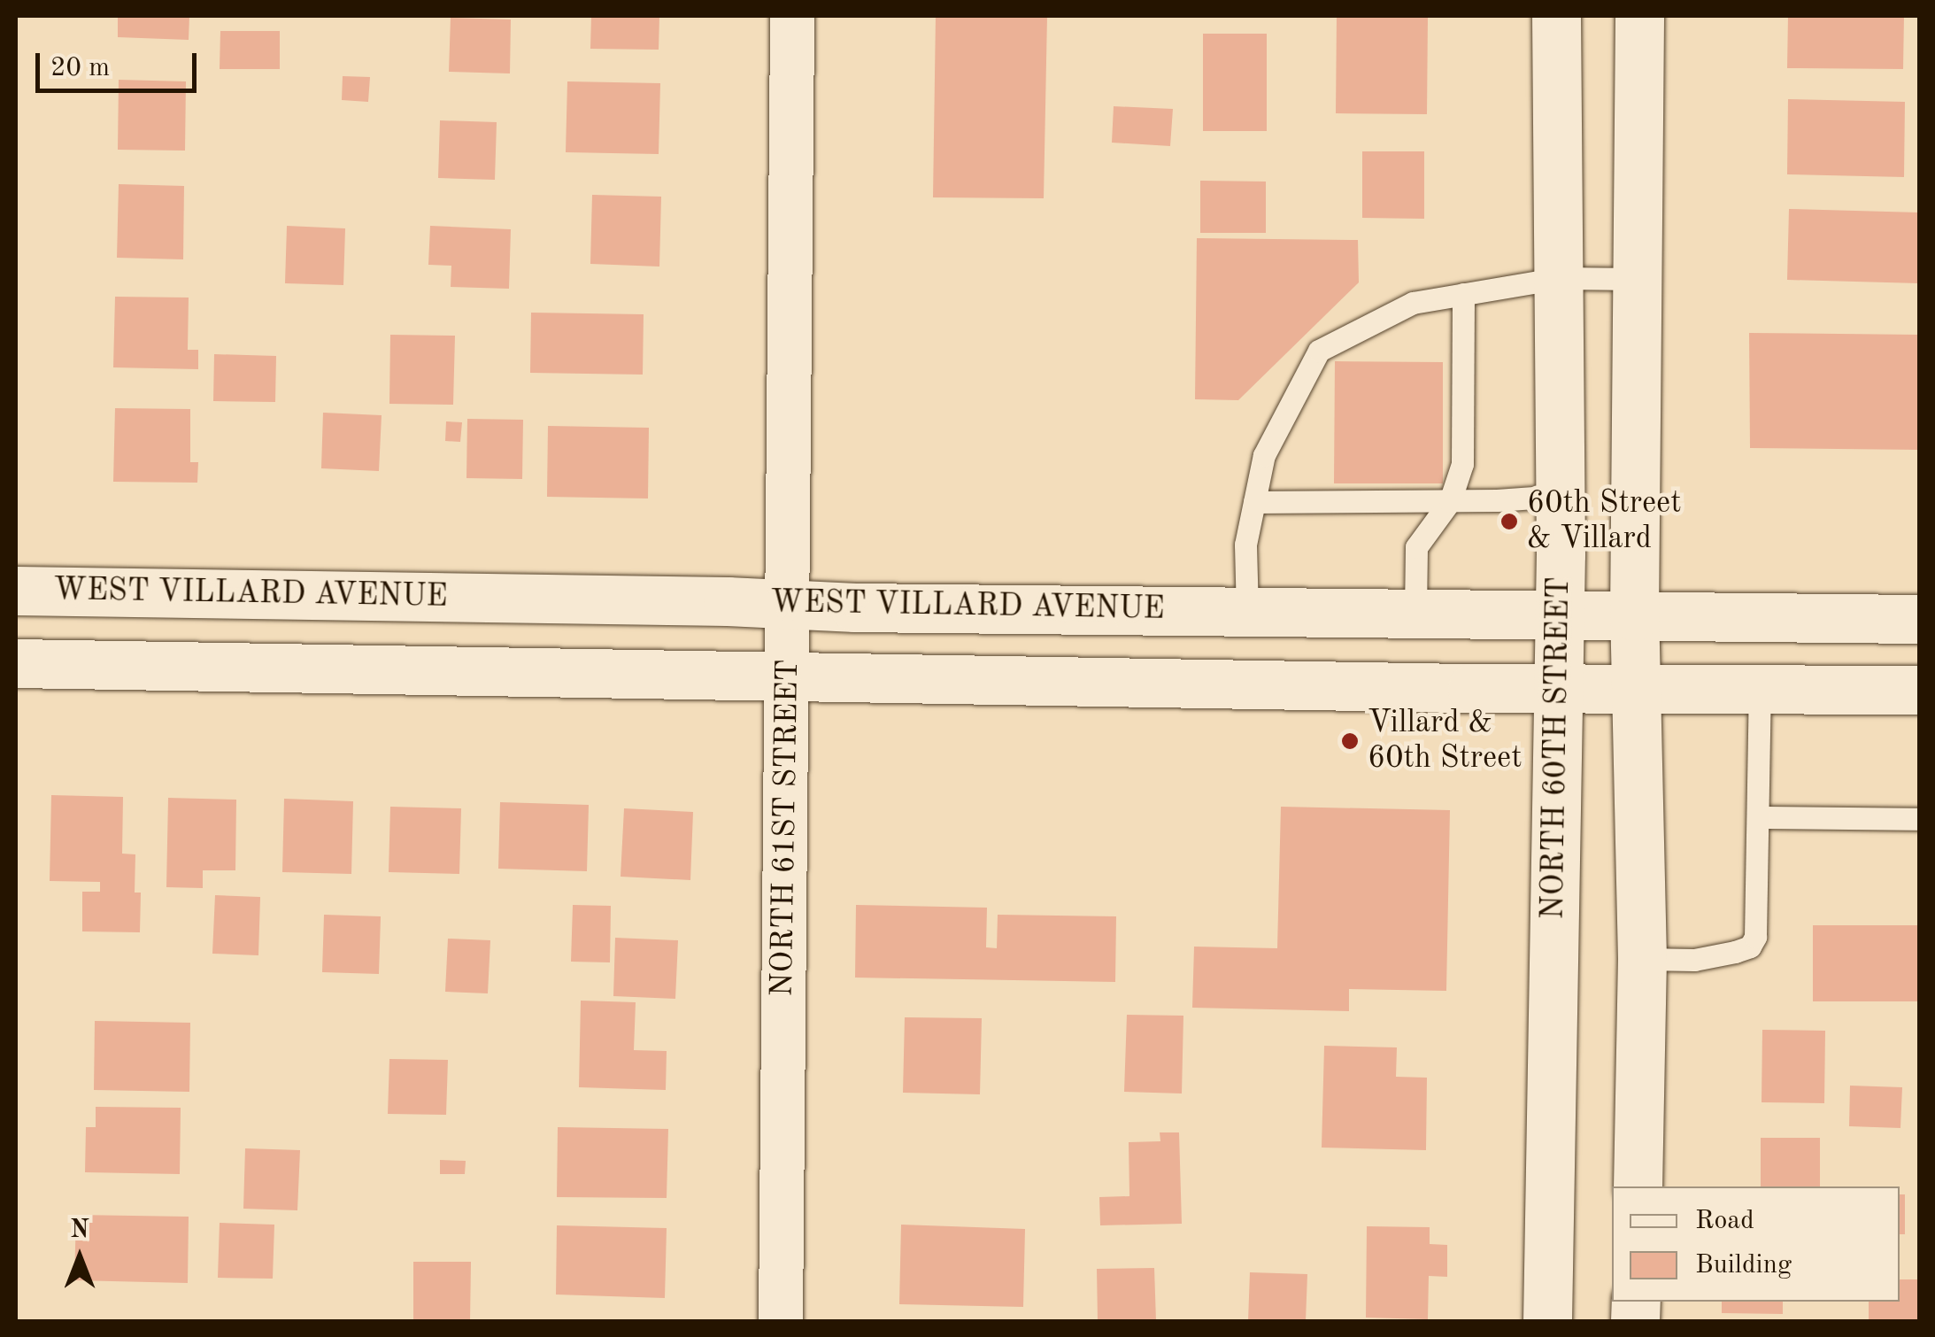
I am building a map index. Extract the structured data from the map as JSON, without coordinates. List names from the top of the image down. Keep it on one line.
{"streets":{"street":["WEST VILLARD AVENUE","NORTH 60TH STREET","NORTH 61ST STREET"]},"crossings":[["WEST VILLARD AVENUE","NORTH 60TH STREET"],["WEST VILLARD AVENUE","NORTH 61ST STREET"]],"places":["60th Street & Villard","Villard & 60th Street"],"legend":["Road","Building"],"scale_bar":"20 m","north":"top"}
